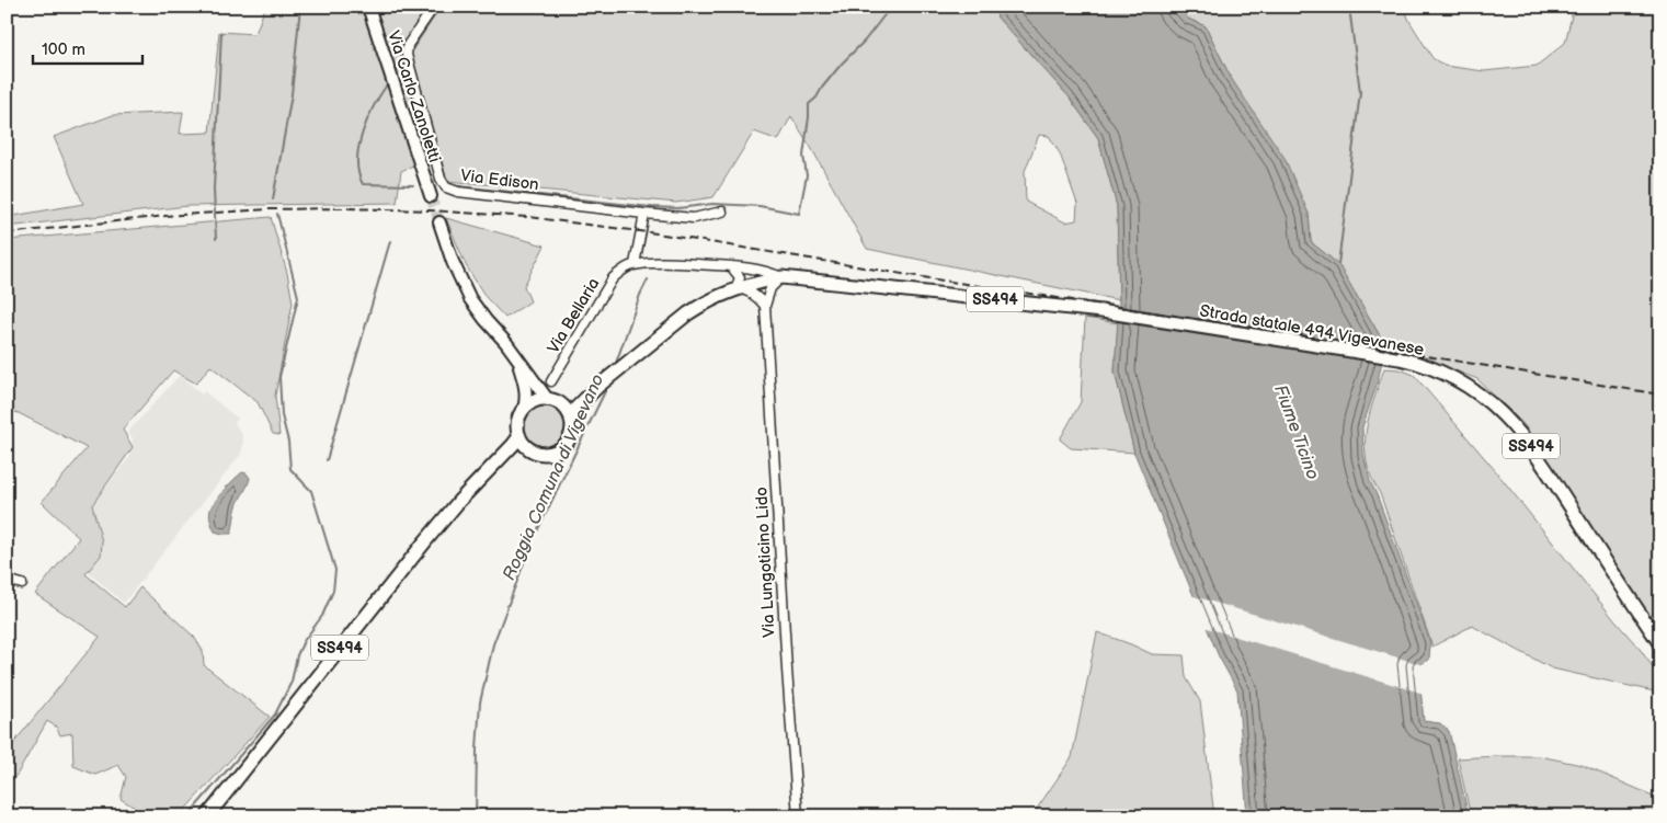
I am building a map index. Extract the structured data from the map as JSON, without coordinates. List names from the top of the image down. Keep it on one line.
{"streets":{"main road":["Via Carlo Zanoletti","SS494","Strada statale 494 Vigevanese"],"street":["Via Edison","Via Bellaria","Via Lungoticino Lido"]},"crossings":[["SS494","Strada statale 494 Vigevanese"]],"water":["Fiume Ticino","Roggia Comuna di Vigevano"],"scale_bar":"100 m"}
